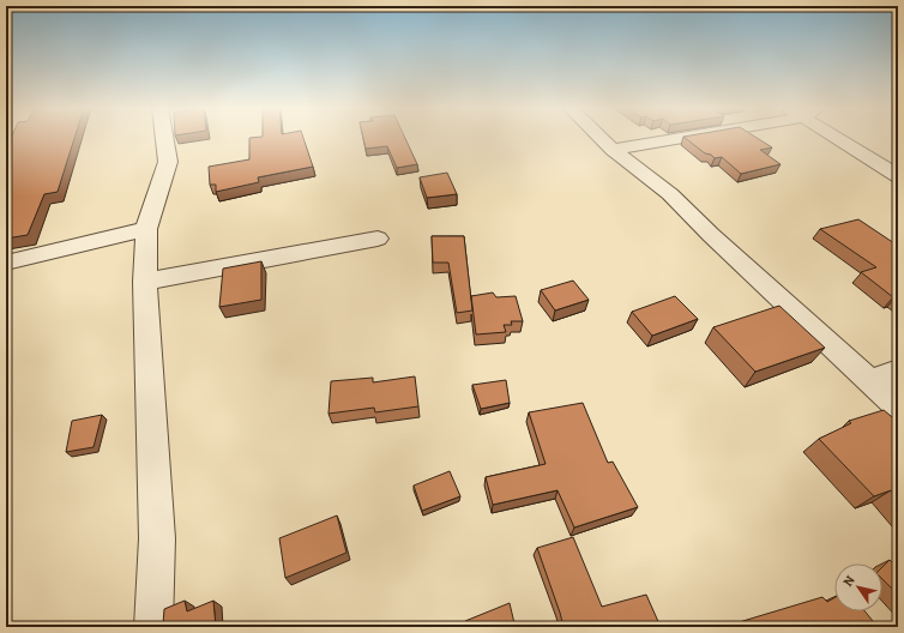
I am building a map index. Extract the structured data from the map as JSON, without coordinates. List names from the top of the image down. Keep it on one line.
{"north":"top left"}
